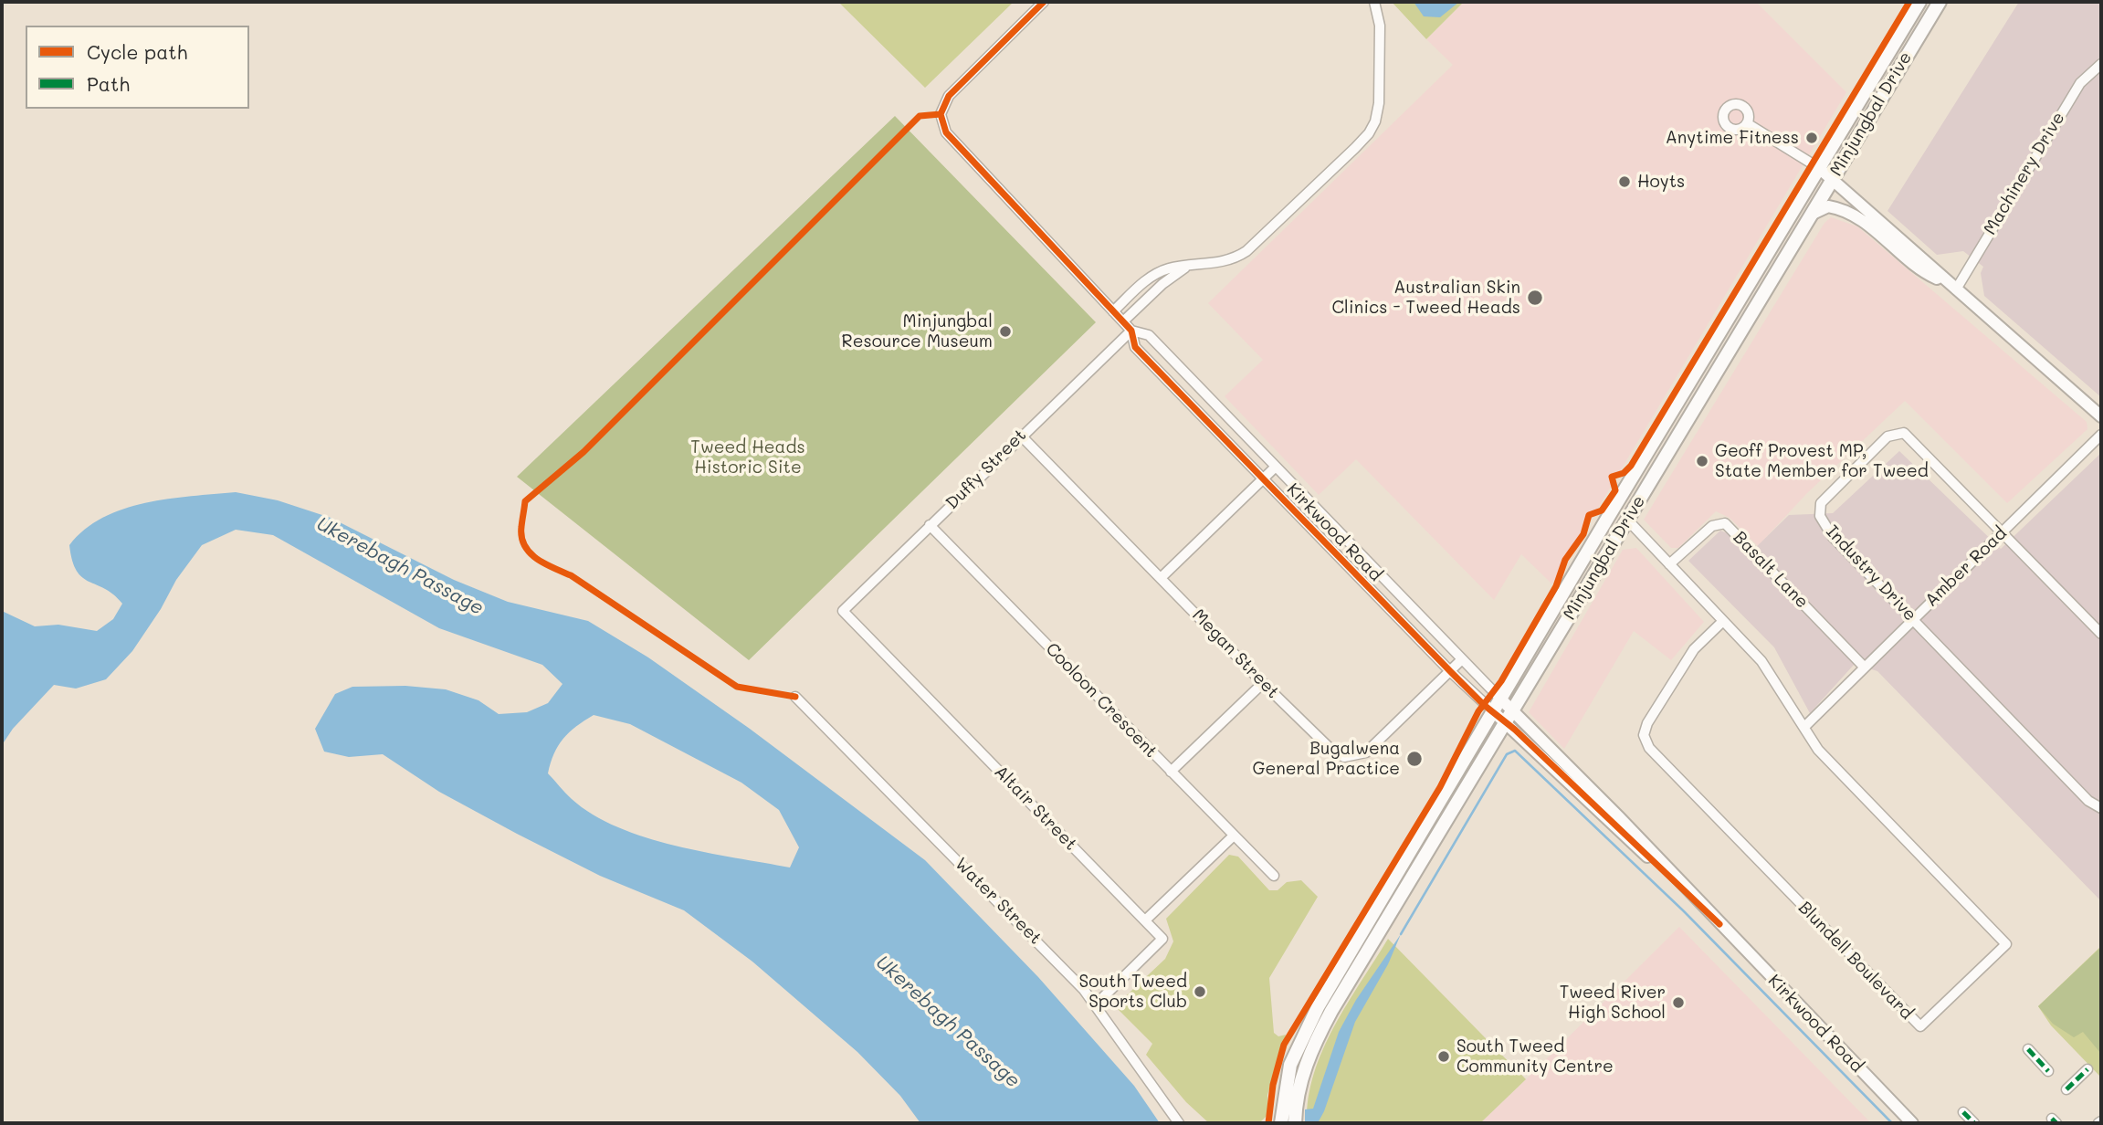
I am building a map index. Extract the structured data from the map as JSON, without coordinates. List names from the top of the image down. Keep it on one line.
{"streets":{"main road":["Minjungbal Drive"],"street":["Machinery Drive","Duffy Street","Kirkwood Road","Amber Road","Basalt Lane","Industry Drive","Megan Street","Cooloon Crescent","Altair Street","Water Street","Blundell Boulevard"]},"crossings":[["Minjungbal Drive","Kirkwood Road"],["Minjungbal Drive","Blundell Boulevard"],["Duffy Street","Kirkwood Road"],["Duffy Street","Megan Street"],["Duffy Street","Cooloon Crescent"],["Duffy Street","Altair Street"],["Kirkwood Road","Megan Street"],["Amber Road","Basalt Lane"],["Amber Road","Industry Drive"],["Amber Road","Blundell Boulevard"],["Basalt Lane","Blundell Boulevard"],["Altair Street","Water Street"]],"water":["Ukerebagh Passage"],"parks":["Tweed Heads Historic Site"],"places":["Anytime Fitness","Hoyts","Australian Skin Clinics - Tweed Heads","Minjungbal Resource Museum","Geoff Provest MP, State Member for Tweed","Bugalwena General Practice","South Tweed Sports Club","Tweed River High School","South Tweed Community Centre"],"legend":["Cycle path","Path"]}
